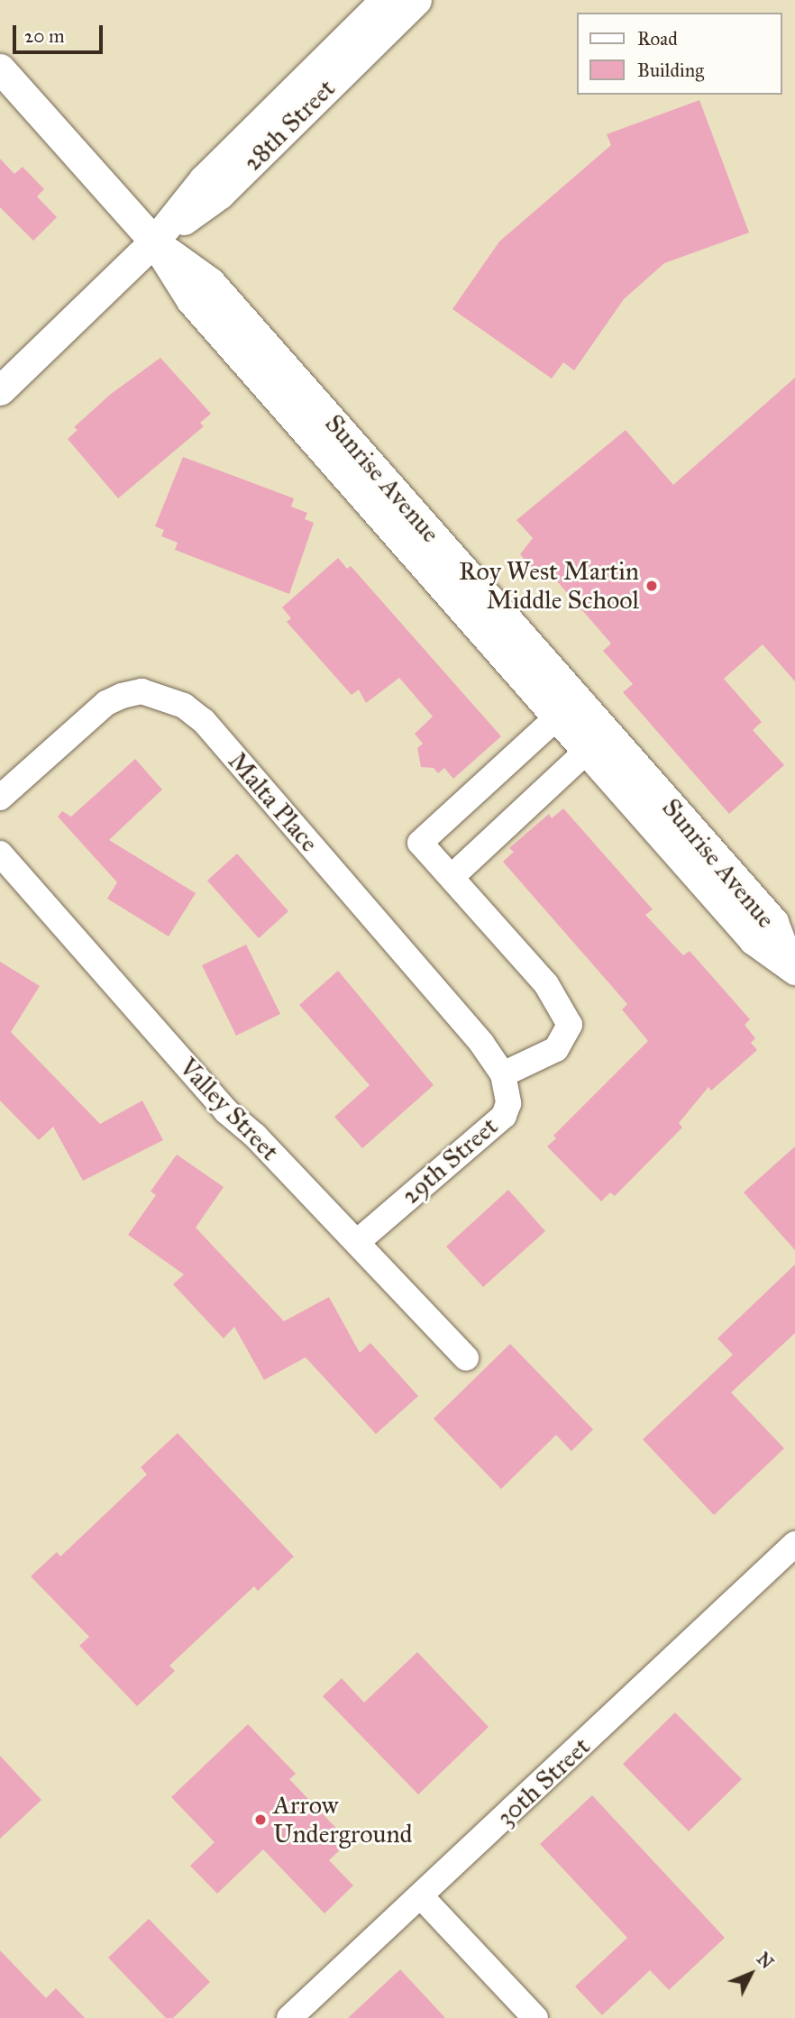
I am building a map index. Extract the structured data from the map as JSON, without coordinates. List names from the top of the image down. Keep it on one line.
{"streets":{"street":["28th Street","Sunrise Avenue","Malta Place","Valley Street","29th Street","30th Street"]},"crossings":[["28th Street","Sunrise Avenue"],["Malta Place","29th Street"],["Valley Street","29th Street"]],"places":["Roy West Martin Middle School","Arrow Underground"],"legend":["Road","Building"],"scale_bar":"20 m","north":"top right"}
